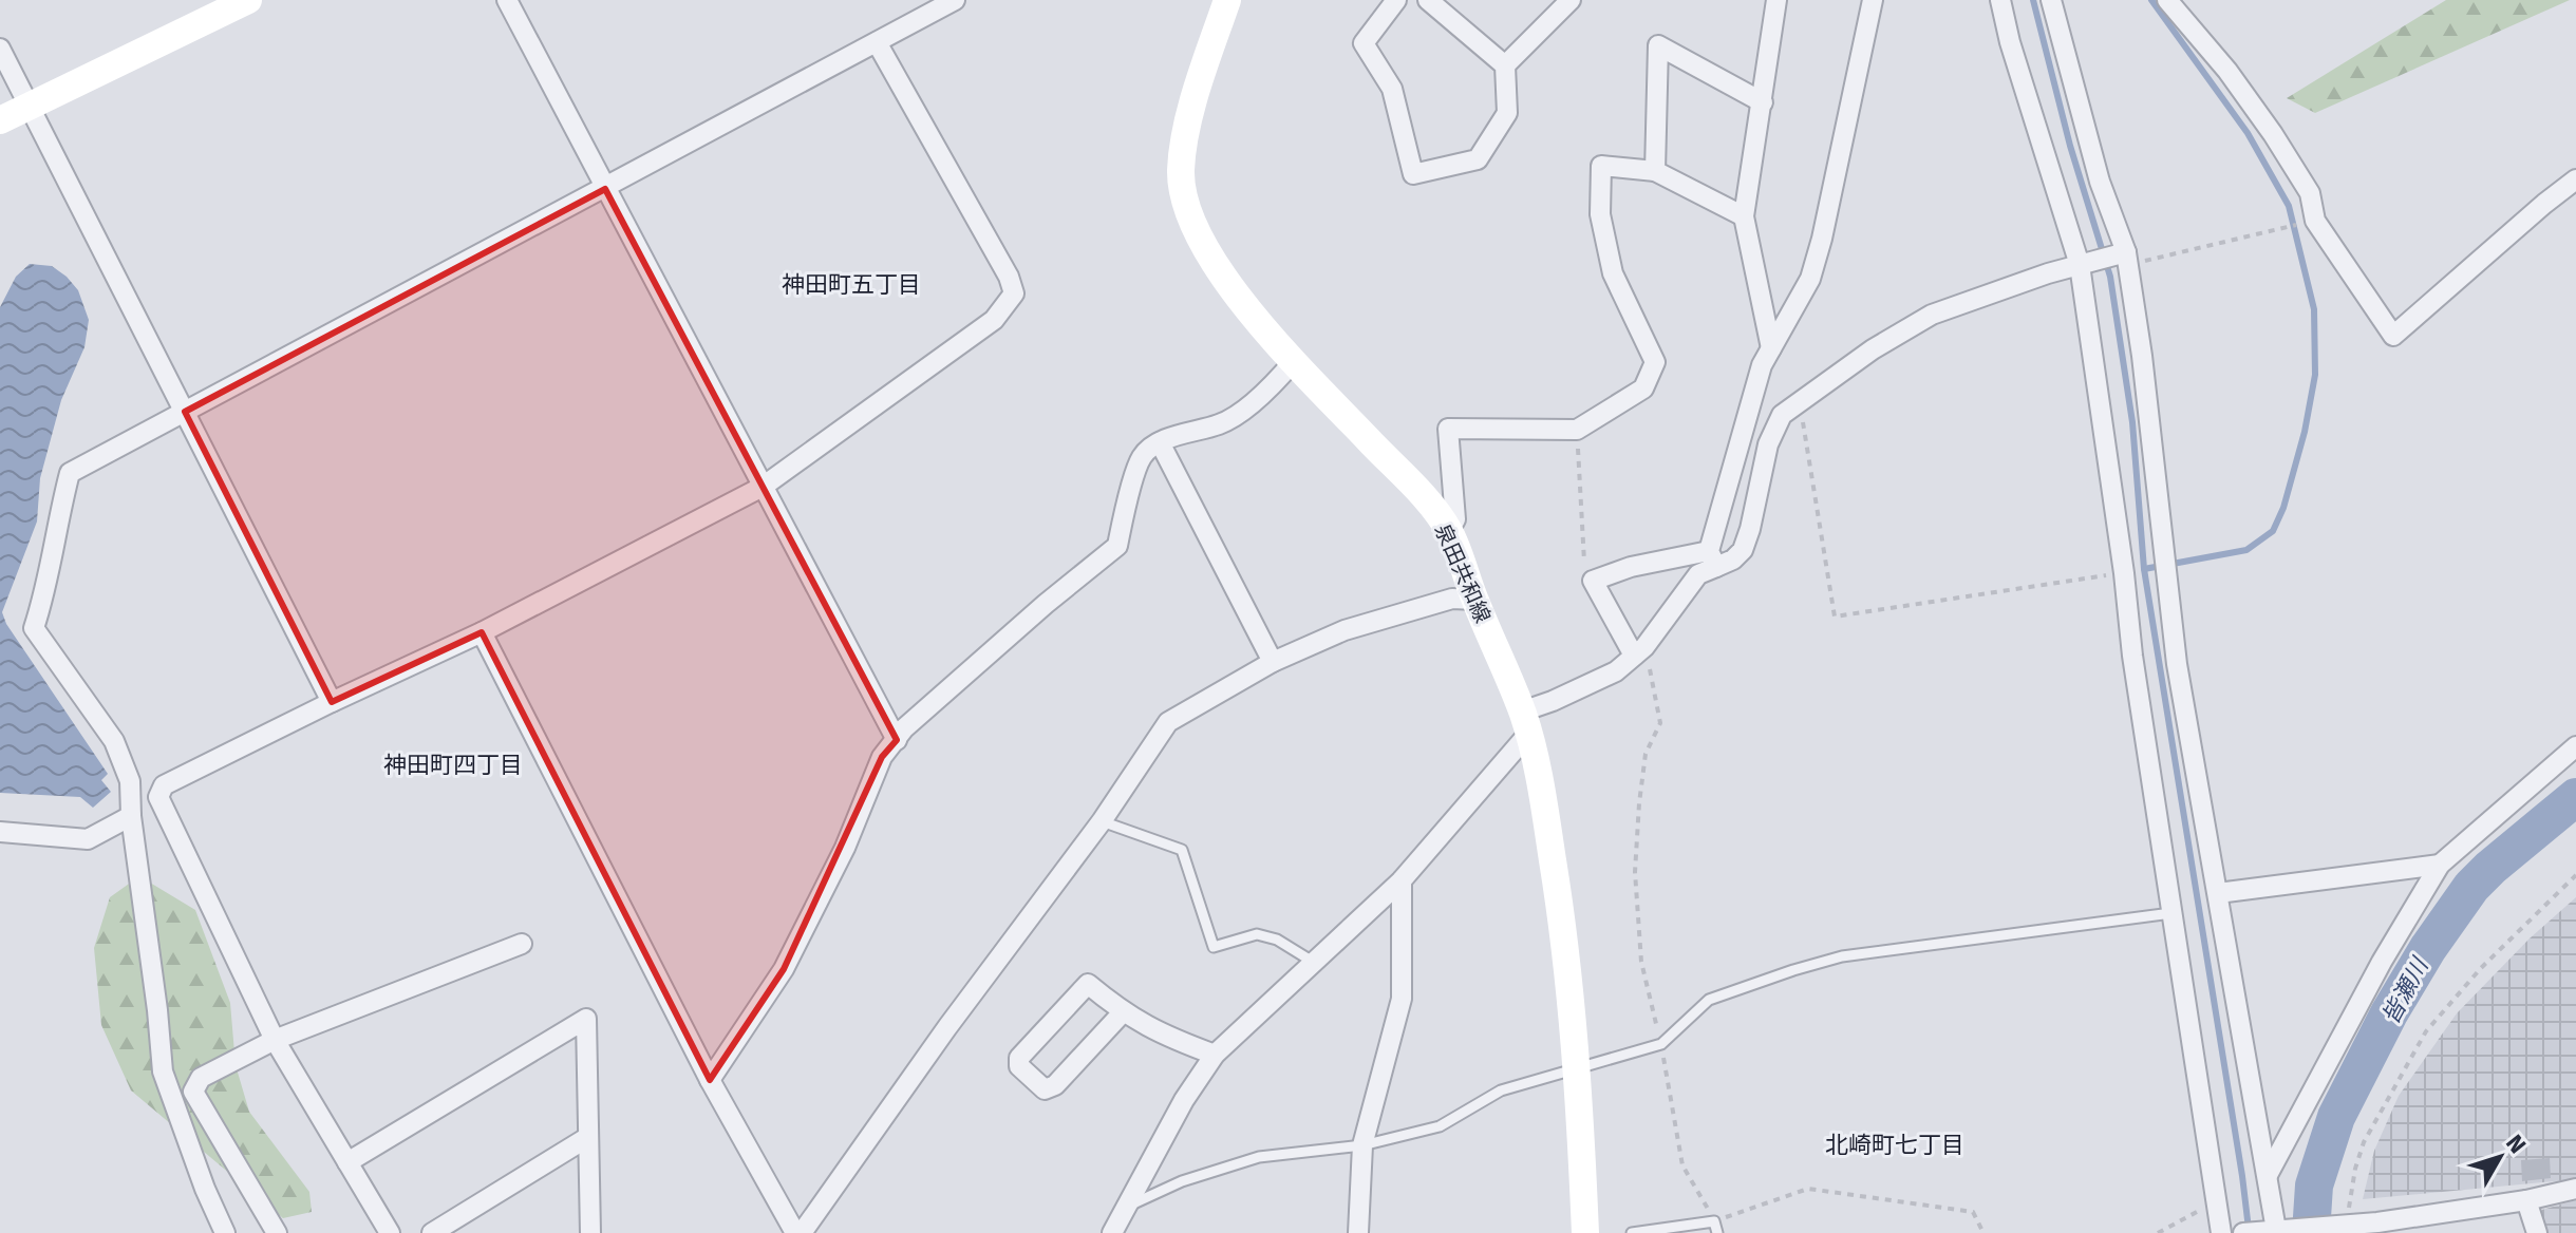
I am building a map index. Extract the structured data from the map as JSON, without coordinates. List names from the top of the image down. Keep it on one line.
{"streets":{"main road":["泉田共和線"]},"districts":["神田町五丁目","神田町四丁目","北崎町七丁目"],"water":["皆瀬川"],"north":"top right"}
